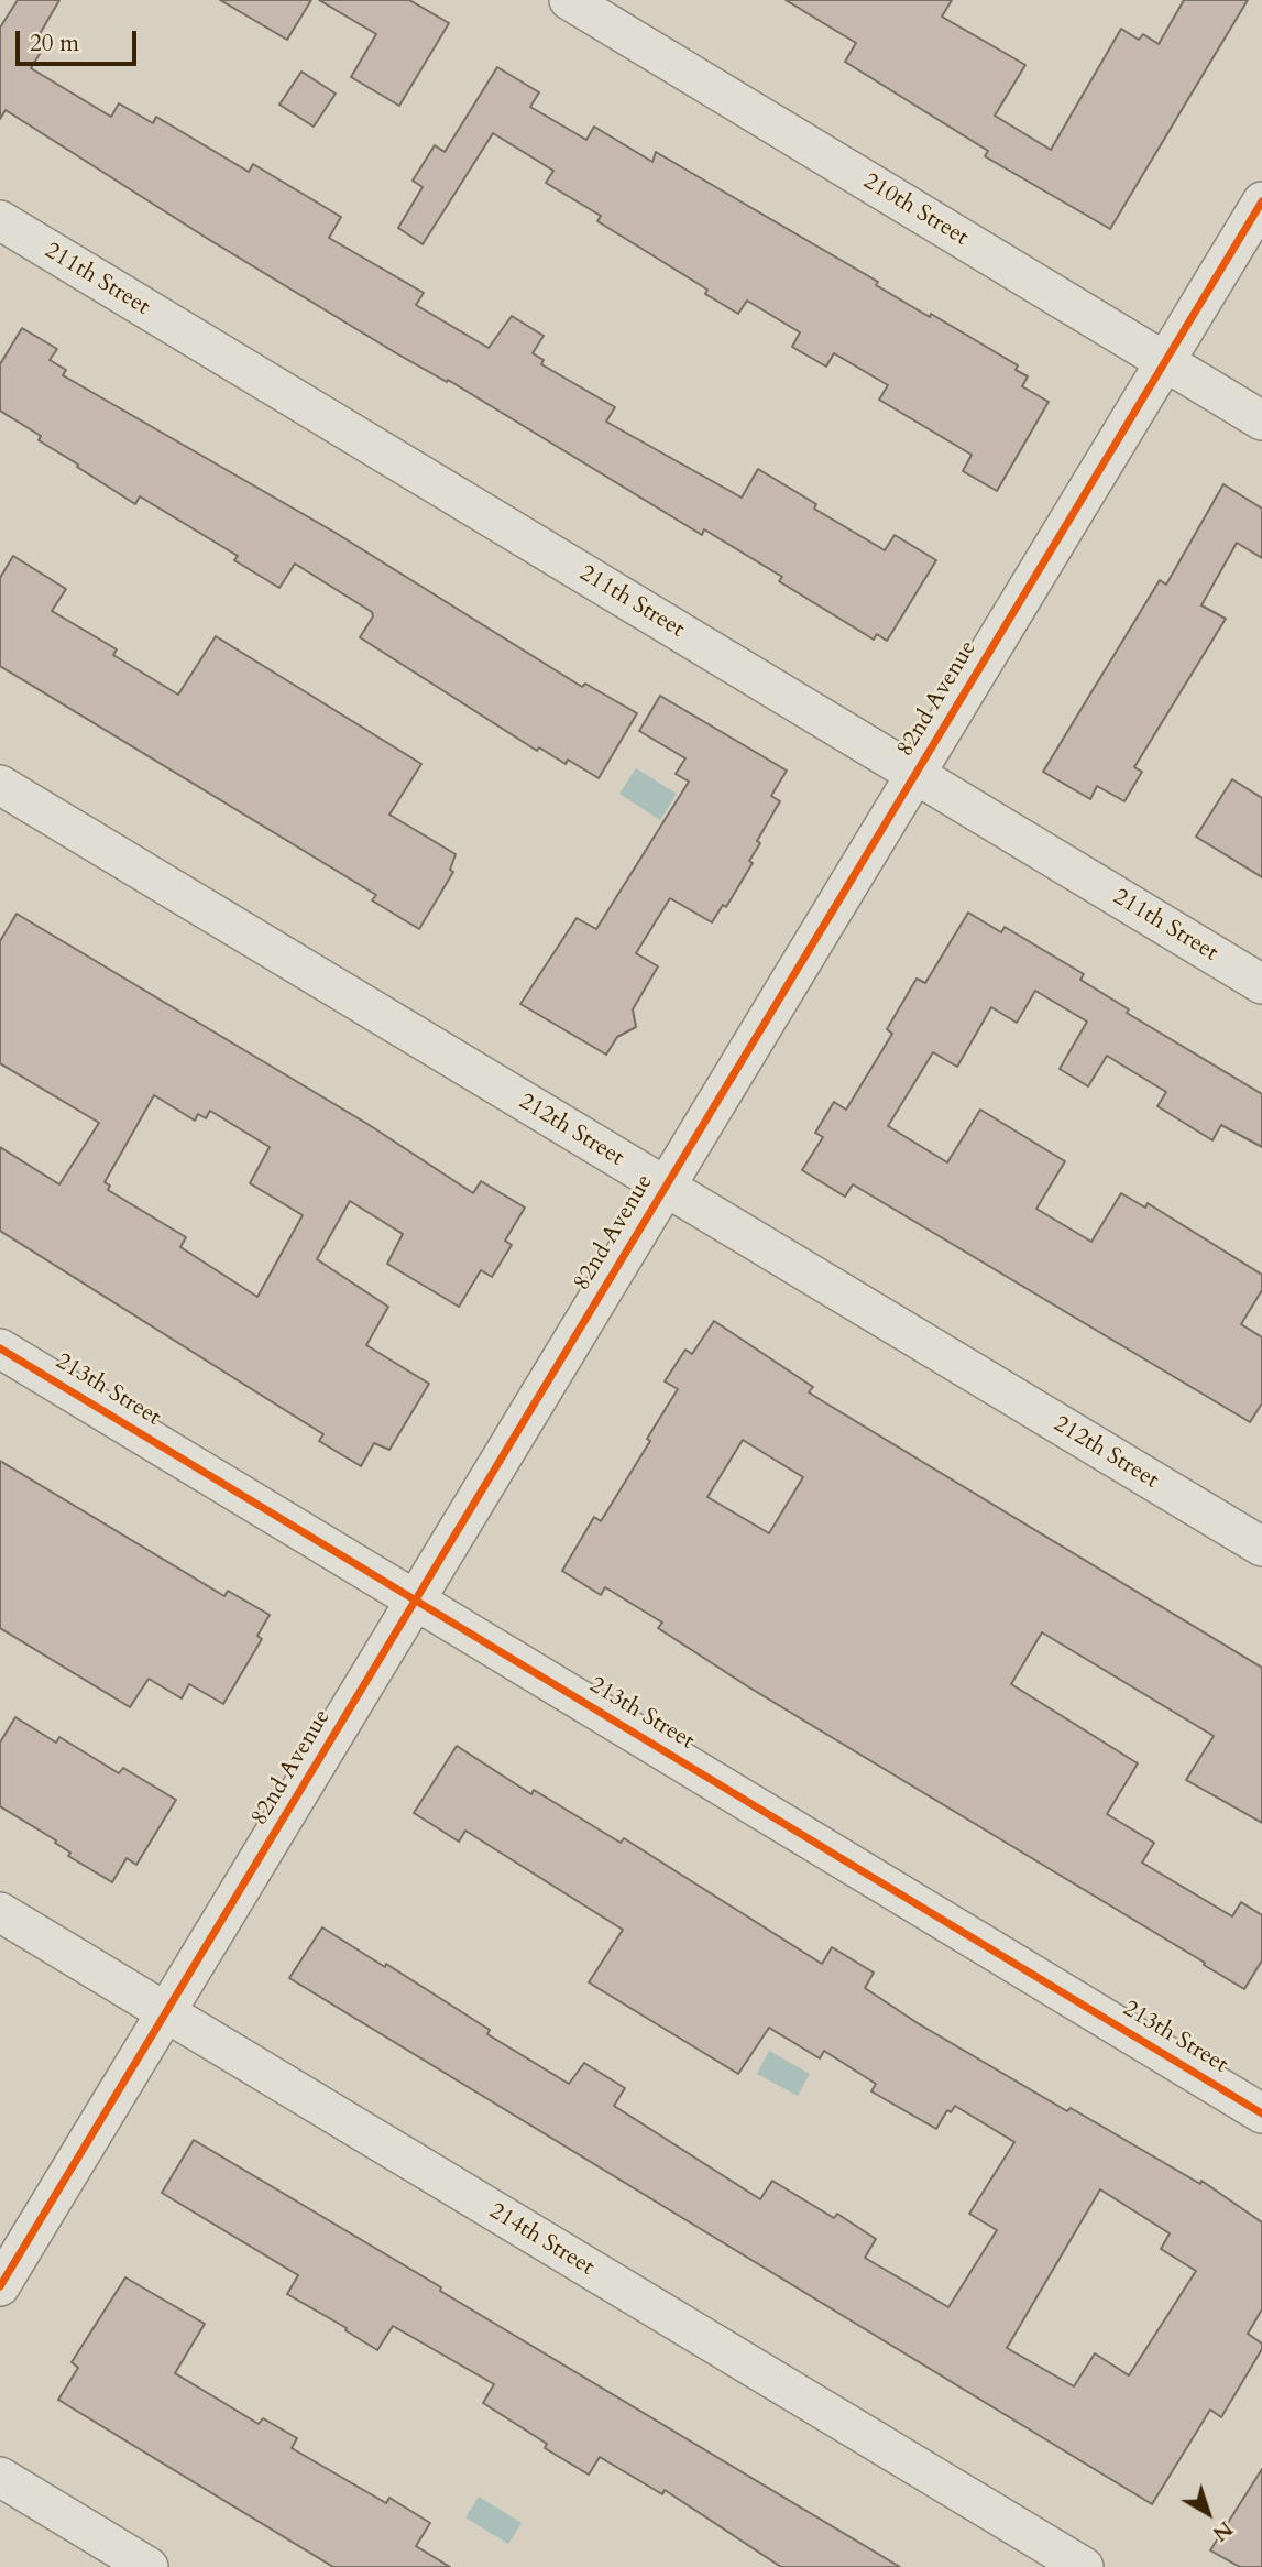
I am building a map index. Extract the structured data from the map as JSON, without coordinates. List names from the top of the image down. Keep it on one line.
{"streets":{"street":["210th Street","211th Street","82nd Avenue","212th Street","213th Street","214th Street"]},"crossings":[["210th Street","82nd Avenue"],["211th Street","82nd Avenue"],["82nd Avenue","212th Street"],["82nd Avenue","213th Street"],["82nd Avenue","214th Street"]],"scale_bar":"20 m","north":"bottom right"}
